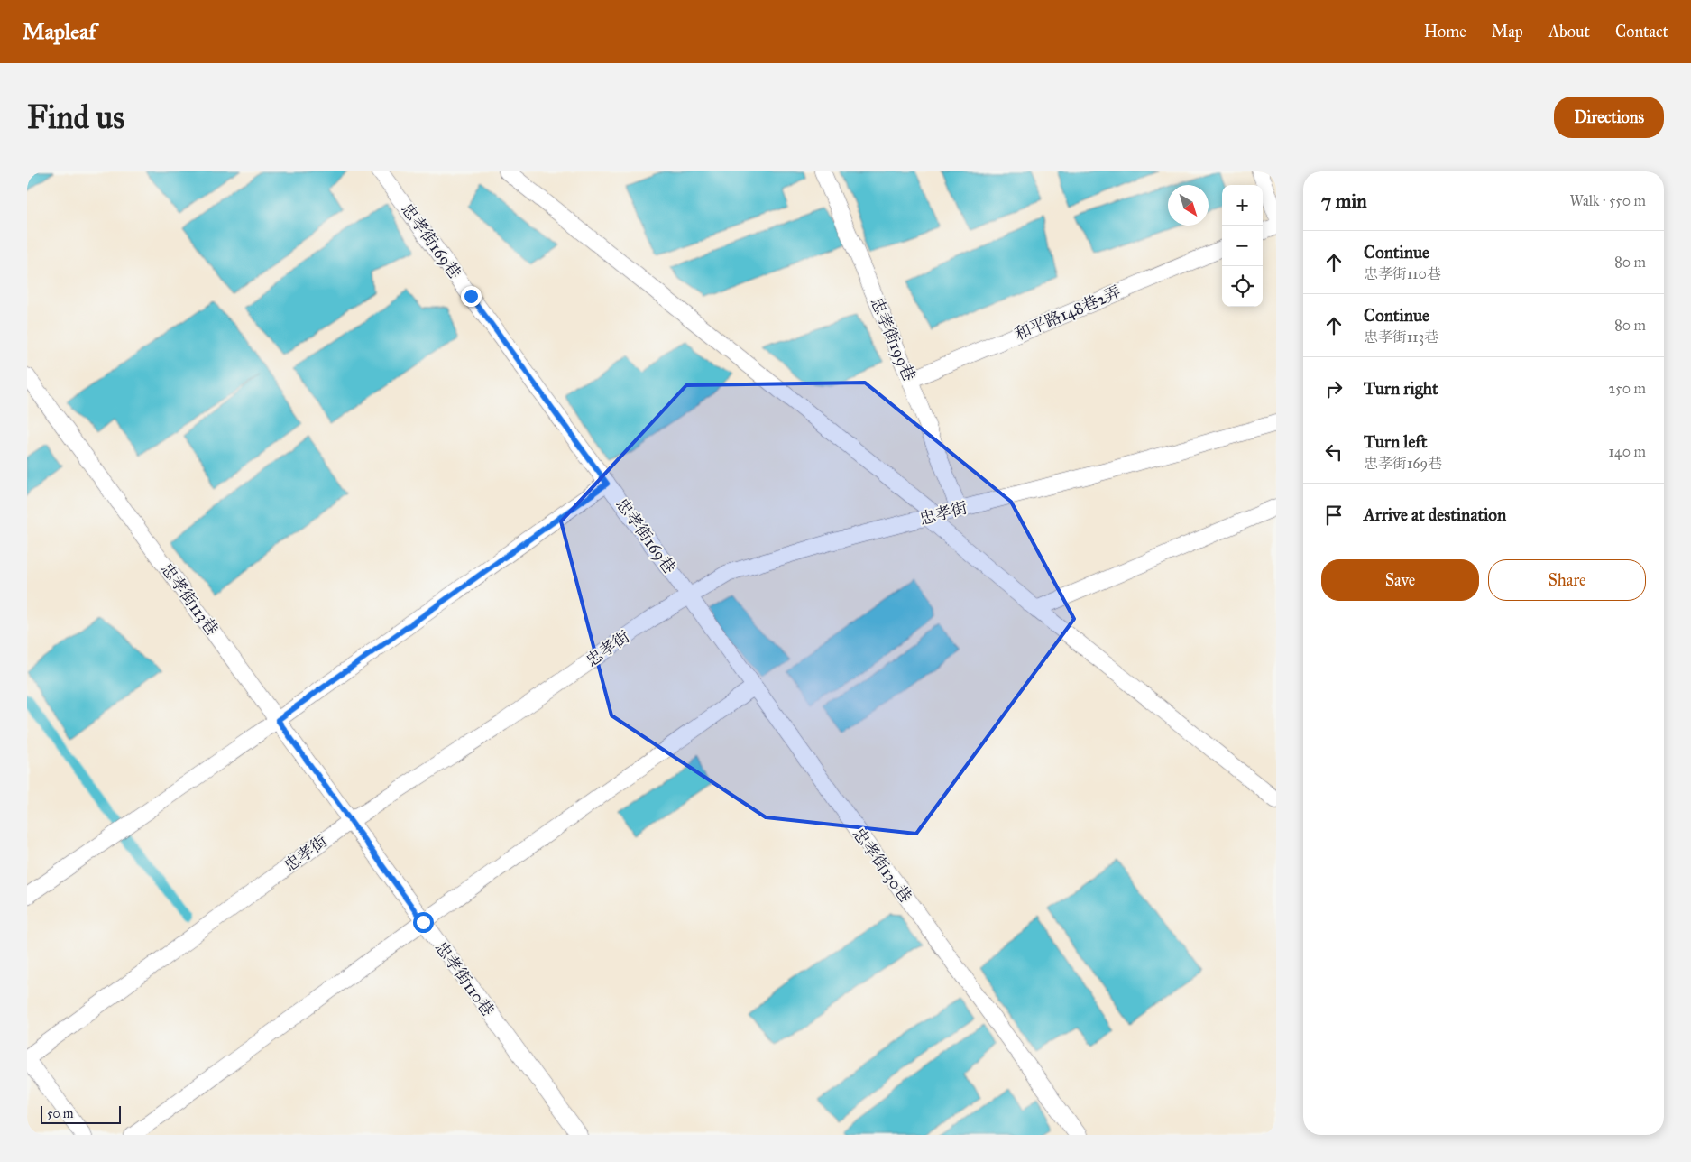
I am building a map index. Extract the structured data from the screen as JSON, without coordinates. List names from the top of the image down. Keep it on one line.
{"streets":{"street":["忠孝街169巷","和平路148巷2弄","忠孝街199巷","忠孝街","忠孝街113巷","忠孝街130巷","忠孝街110巷"]},"crossings":[["忠孝街169巷","忠孝街"],["忠孝街169巷","忠孝街130巷"],["和平路148巷2弄","忠孝街199巷"],["忠孝街199巷","忠孝街"],["忠孝街","忠孝街113巷"],["忠孝街","忠孝街130巷"],["忠孝街","忠孝街110巷"],["忠孝街113巷","忠孝街110巷"]],"scale_bar":"50 m","north":"bottom right","page":{"header":"Mapleaf","nav":["Home","Map","About","Contact"],"buttons":["Directions",["Save","Share"]],"title":"Find us","heading":["7 min","Walk · 550 m"],"map_buttons":["+","−"],"list":[["Continue","忠孝街110巷","80 m"],["Continue","忠孝街113巷","80 m"],["Turn right","250 m"],["Turn left","忠孝街169巷","140 m"],"Arrive at destination"],"scale":"50 m"}}
